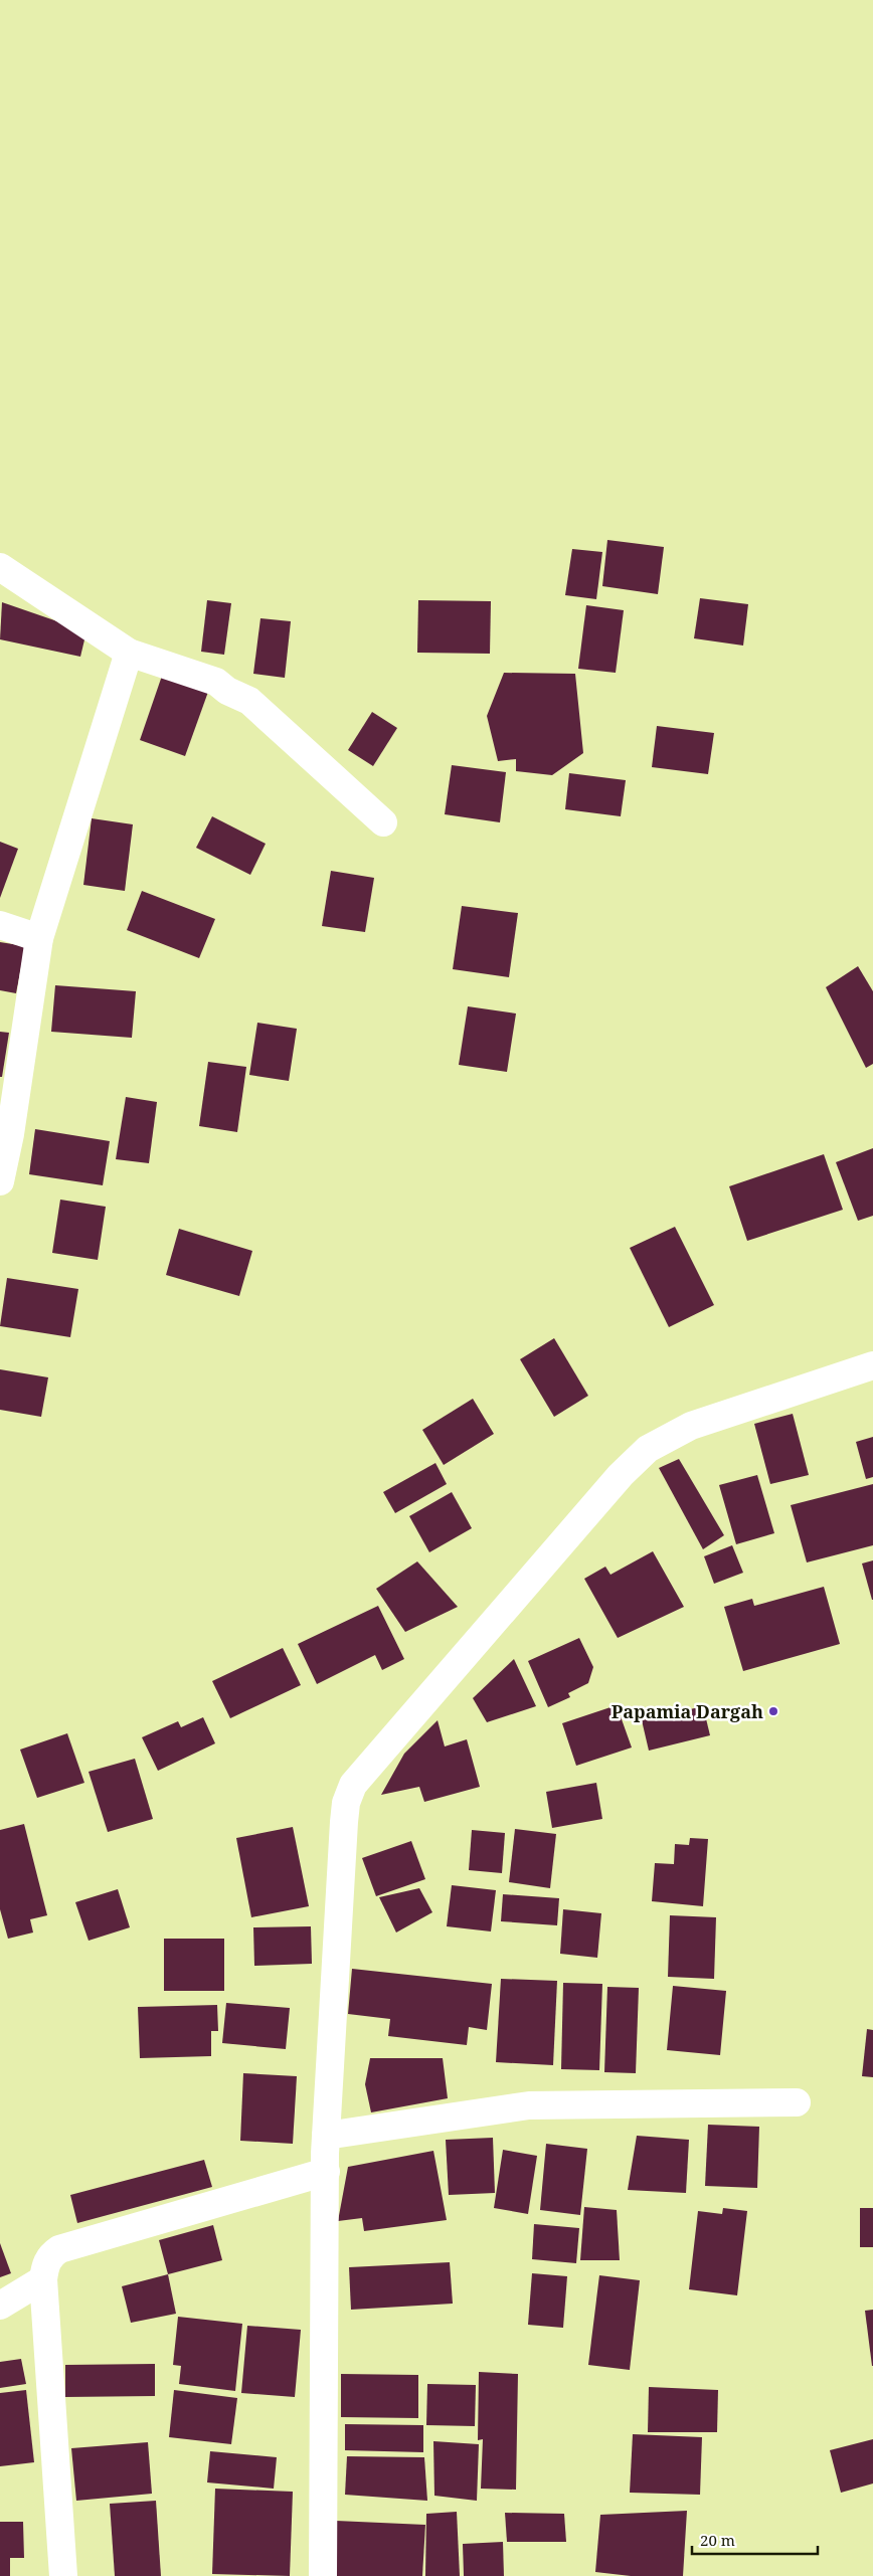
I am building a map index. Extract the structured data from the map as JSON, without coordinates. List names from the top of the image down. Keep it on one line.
{"places":["Papamia Dargah"],"scale_bar":"20 m"}
